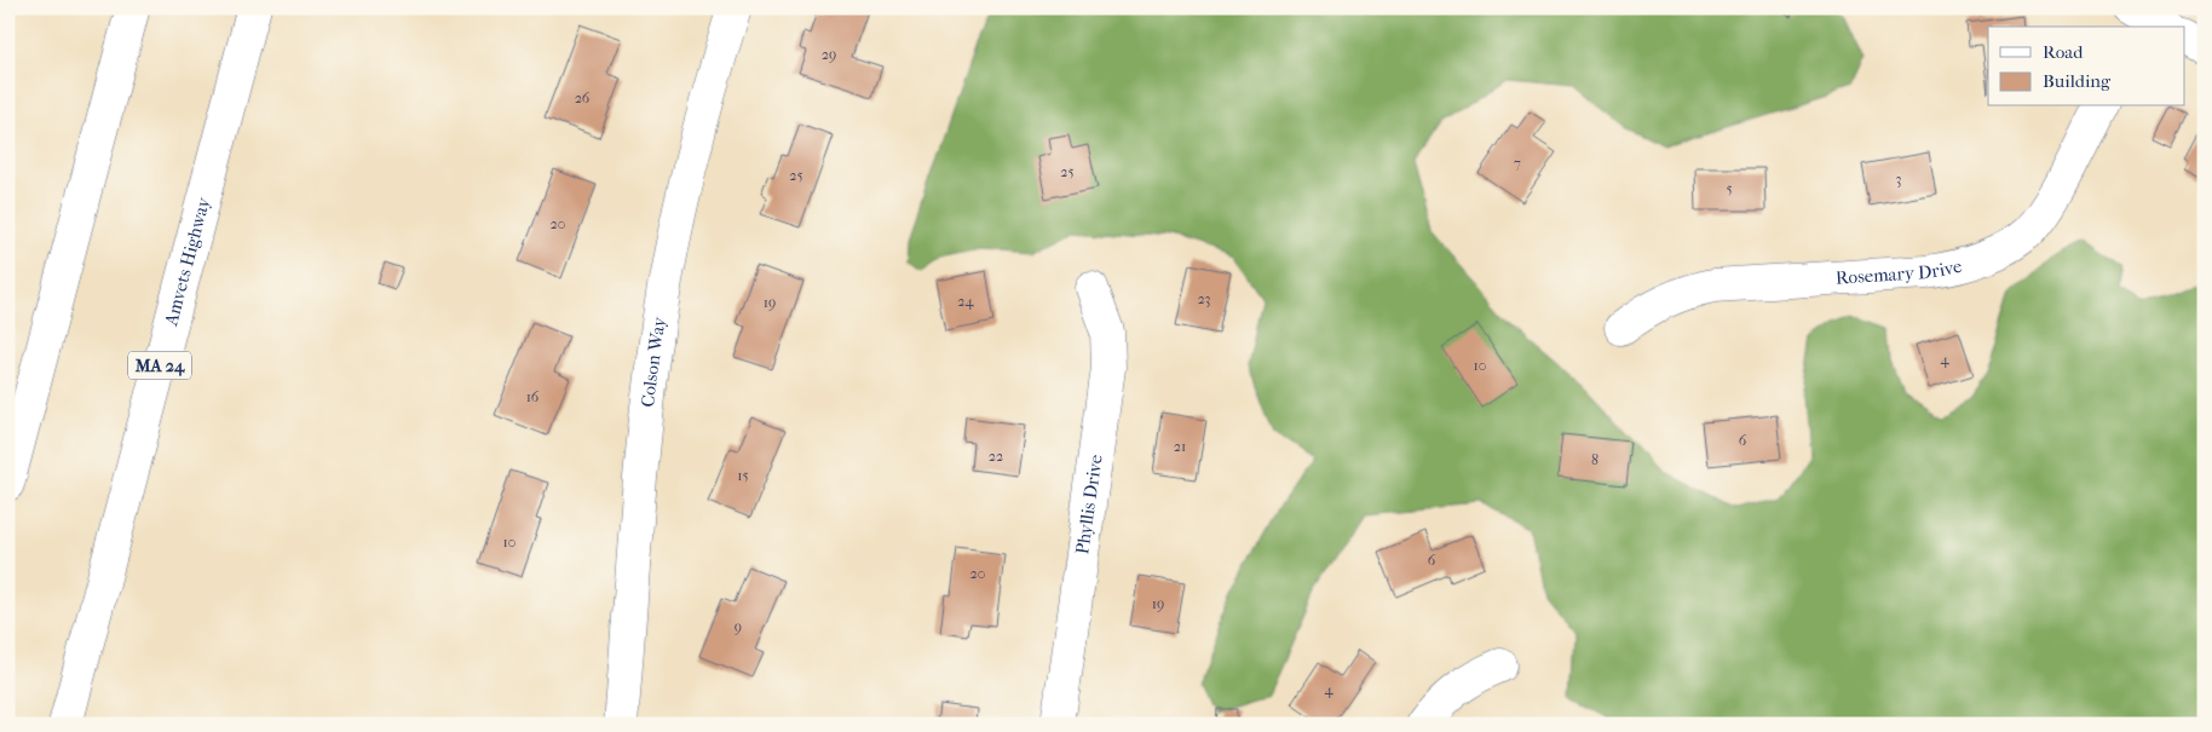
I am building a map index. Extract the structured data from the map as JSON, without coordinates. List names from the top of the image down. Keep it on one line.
{"streets":{"main road":["Amvets Highway","Rosemary Drive","Colson Way","MA 24","Phyllis Drive"]},"house_numbers":["29","26","7","25","25","3","5","20","23","24","19","4","10","16","6","21","22","8","15","10","6","20","19","9","4"],"legend":["Road","Building"]}
